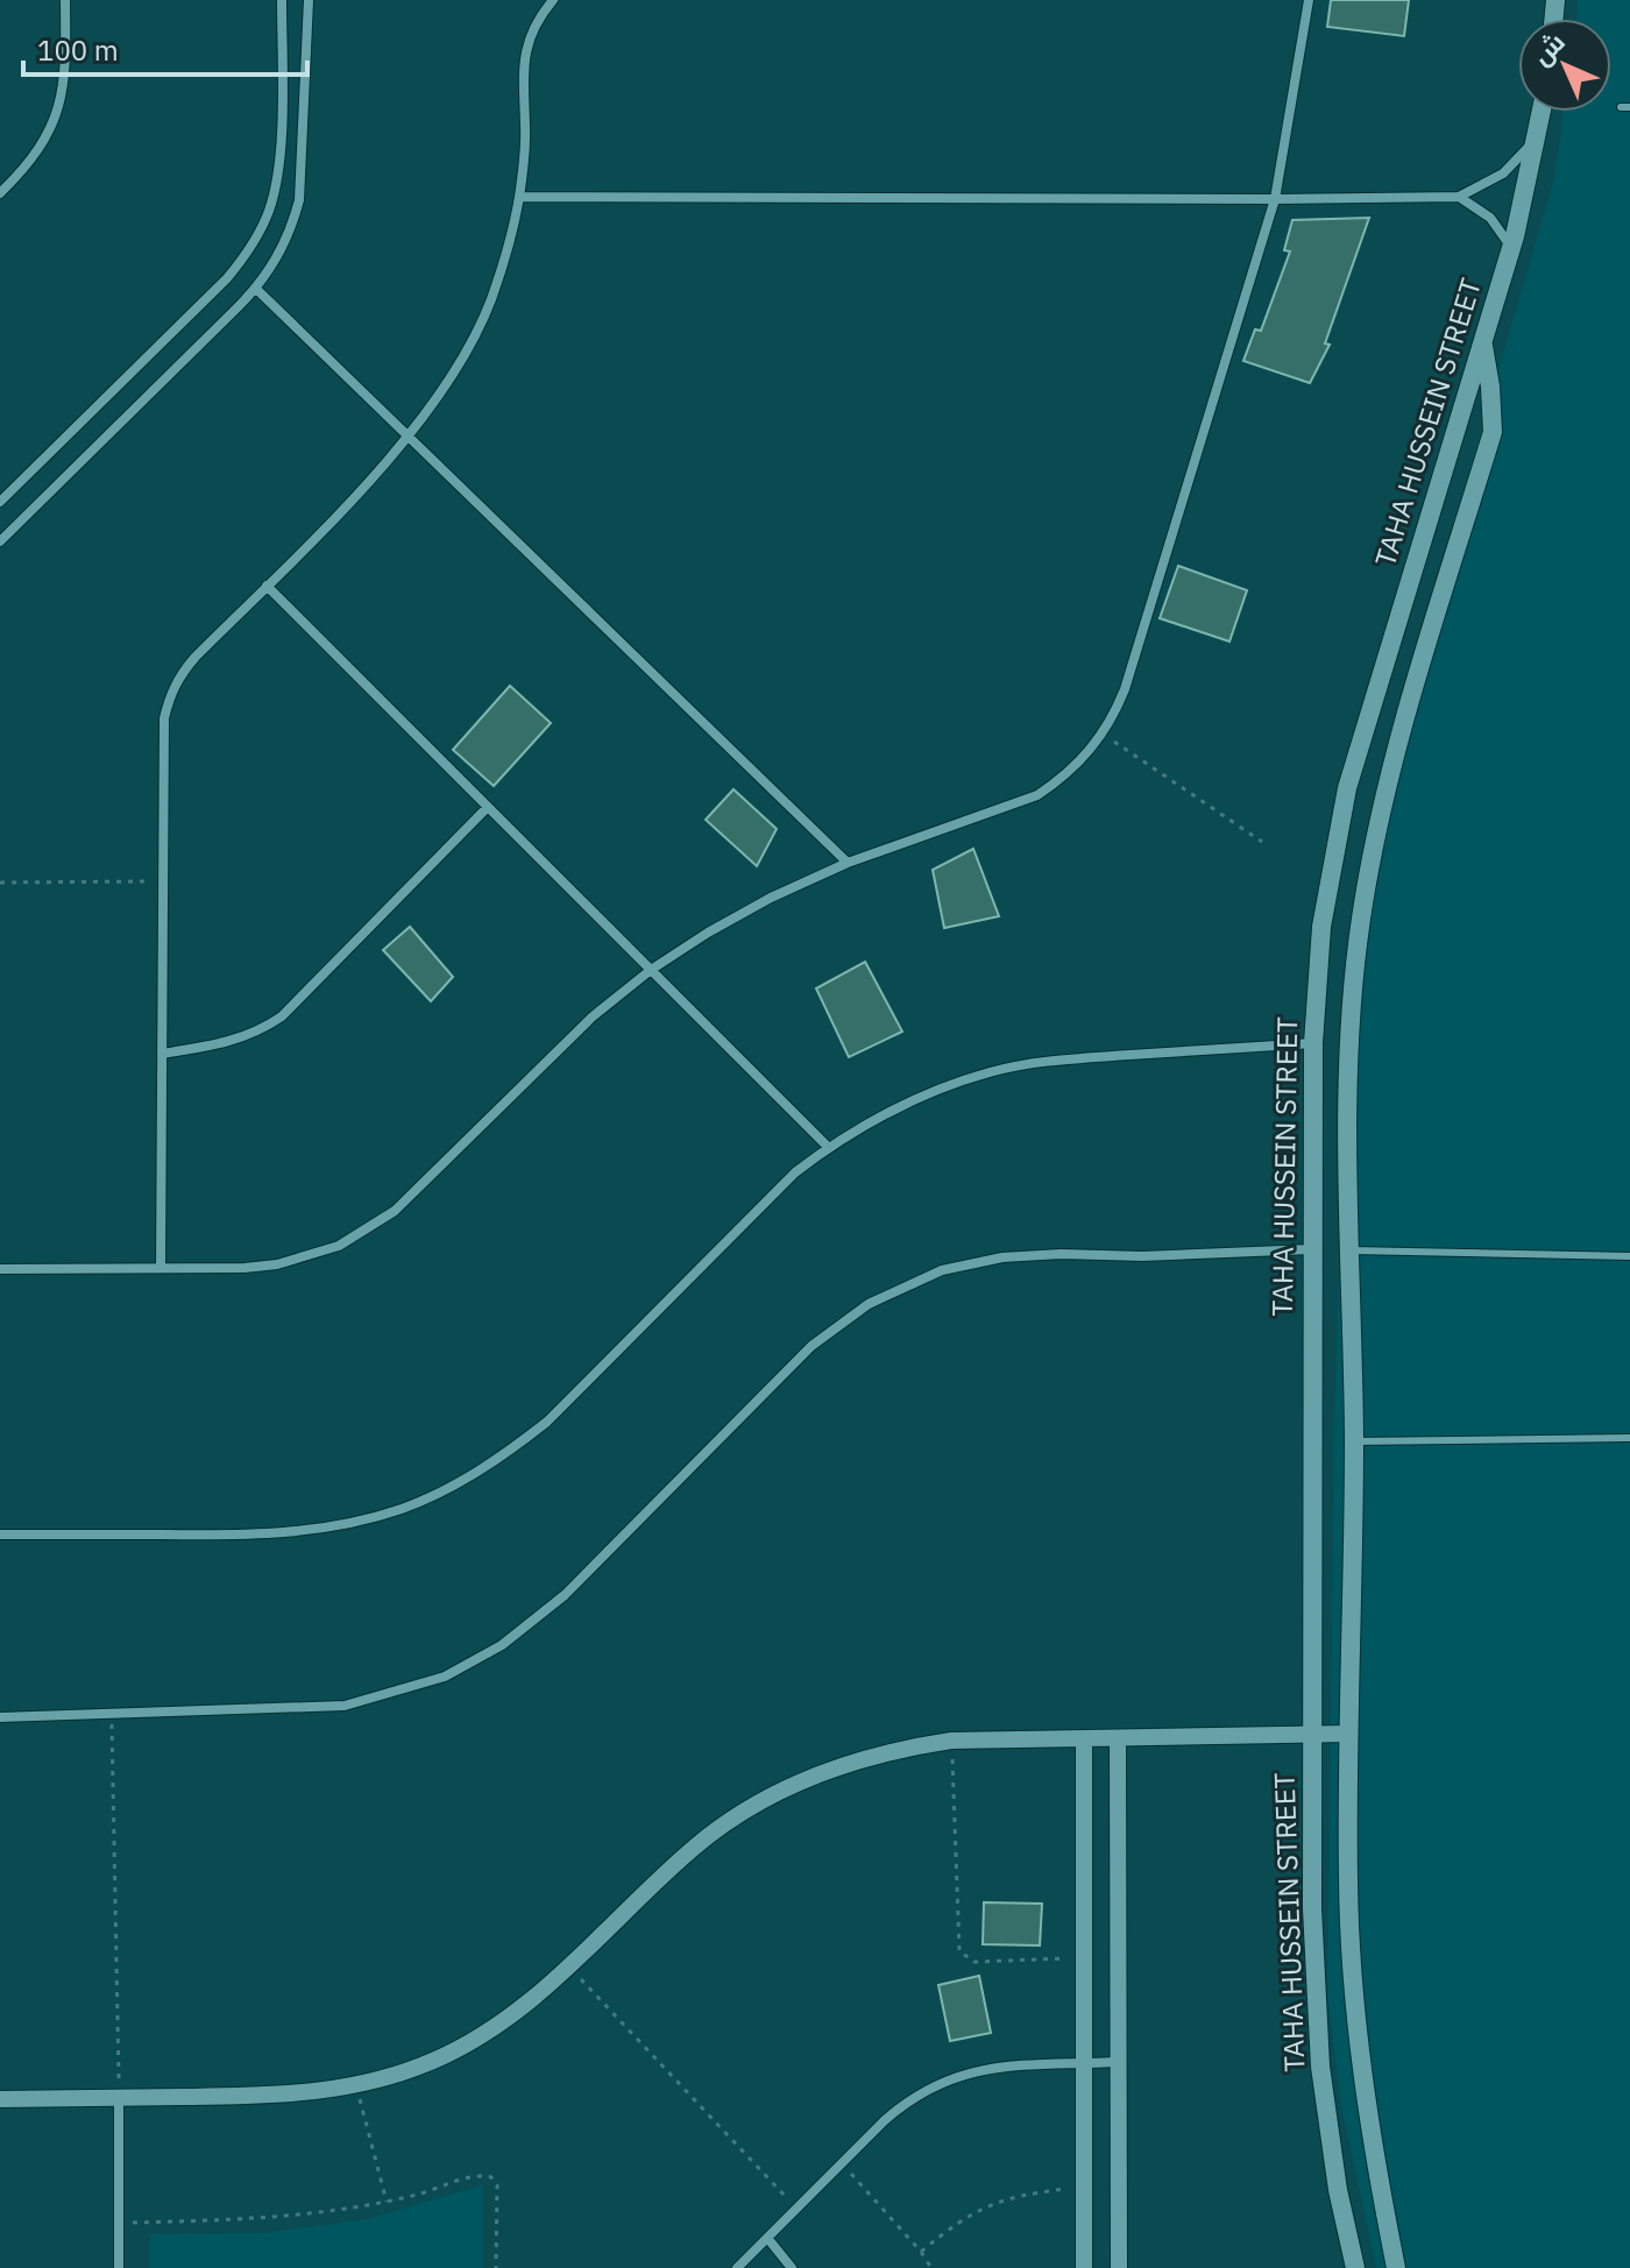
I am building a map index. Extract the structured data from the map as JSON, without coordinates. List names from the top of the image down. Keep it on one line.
{"streets":{"main road":["TAHA HUSSEIN STREET"]},"scale_bar":"100 m","north":"top left"}
